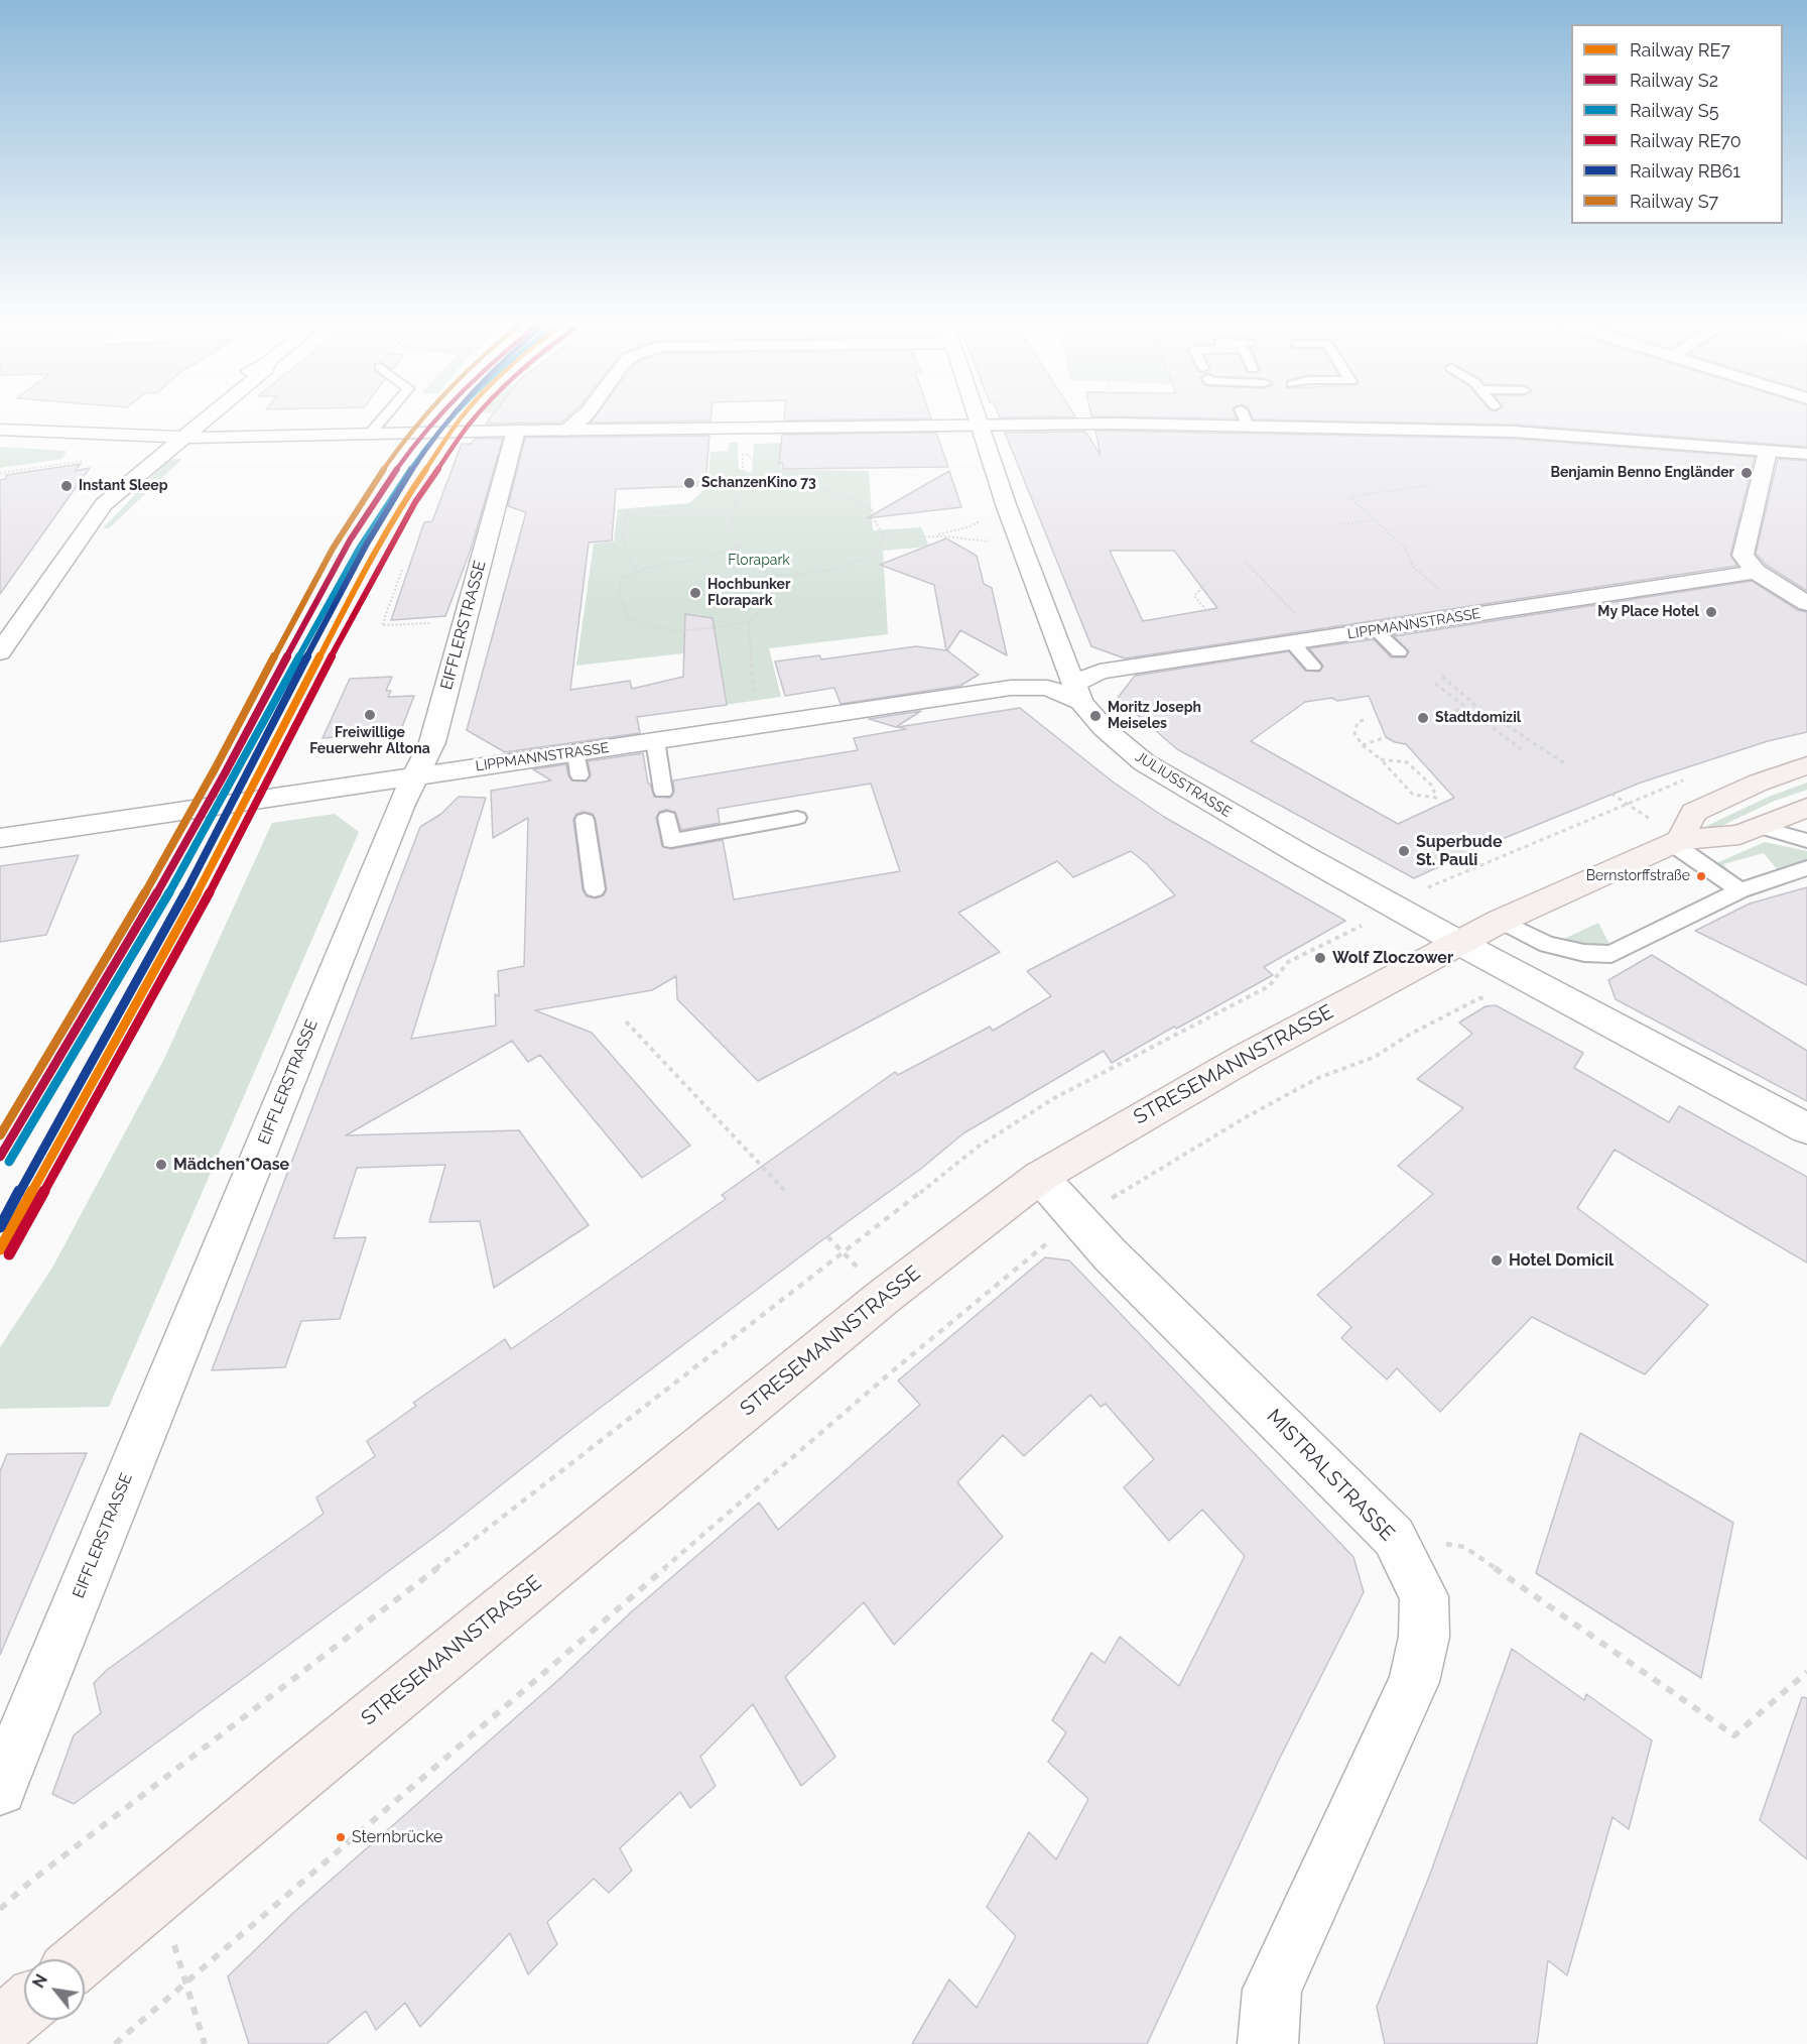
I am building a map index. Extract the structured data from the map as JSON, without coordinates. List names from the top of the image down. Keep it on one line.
{"streets":{"main road":["STRESEMANNSTRASSE"],"street":["LIPPMANNSTRASSE","EIFFLERSTRASSE","JULIUSSTRASSE","MISTRALSTRASSE"]},"crossings":[["LIPPMANNSTRASSE","EIFFLERSTRASSE"],["LIPPMANNSTRASSE","JULIUSSTRASSE"],["JULIUSSTRASSE","STRESEMANNSTRASSE"],["STRESEMANNSTRASSE","MISTRALSTRASSE"]],"parks":["Florapark"],"places":["Benjamin Benno Engländer","SchanzenKino 73","Instant Sleep","Hochbunker Florapark","My Place Hotel","Freiwillige Feuerwehr Altona","Moritz Joseph Meiseles","Stadtdomizil","Superbude St. Pauli","Bernstorffstraße","Wolf Zloczower","Mädchen*Oase","Hotel Domicil","Sternbrücke"],"lines":["rail line RE7","rail line S2","rail line S5","rail line RE70","rail line RB61","rail line S7"],"legend":["Railway RE7","Railway S2","Railway S5","Railway RE70","Railway RB61","Railway S7"],"north":"top left"}
